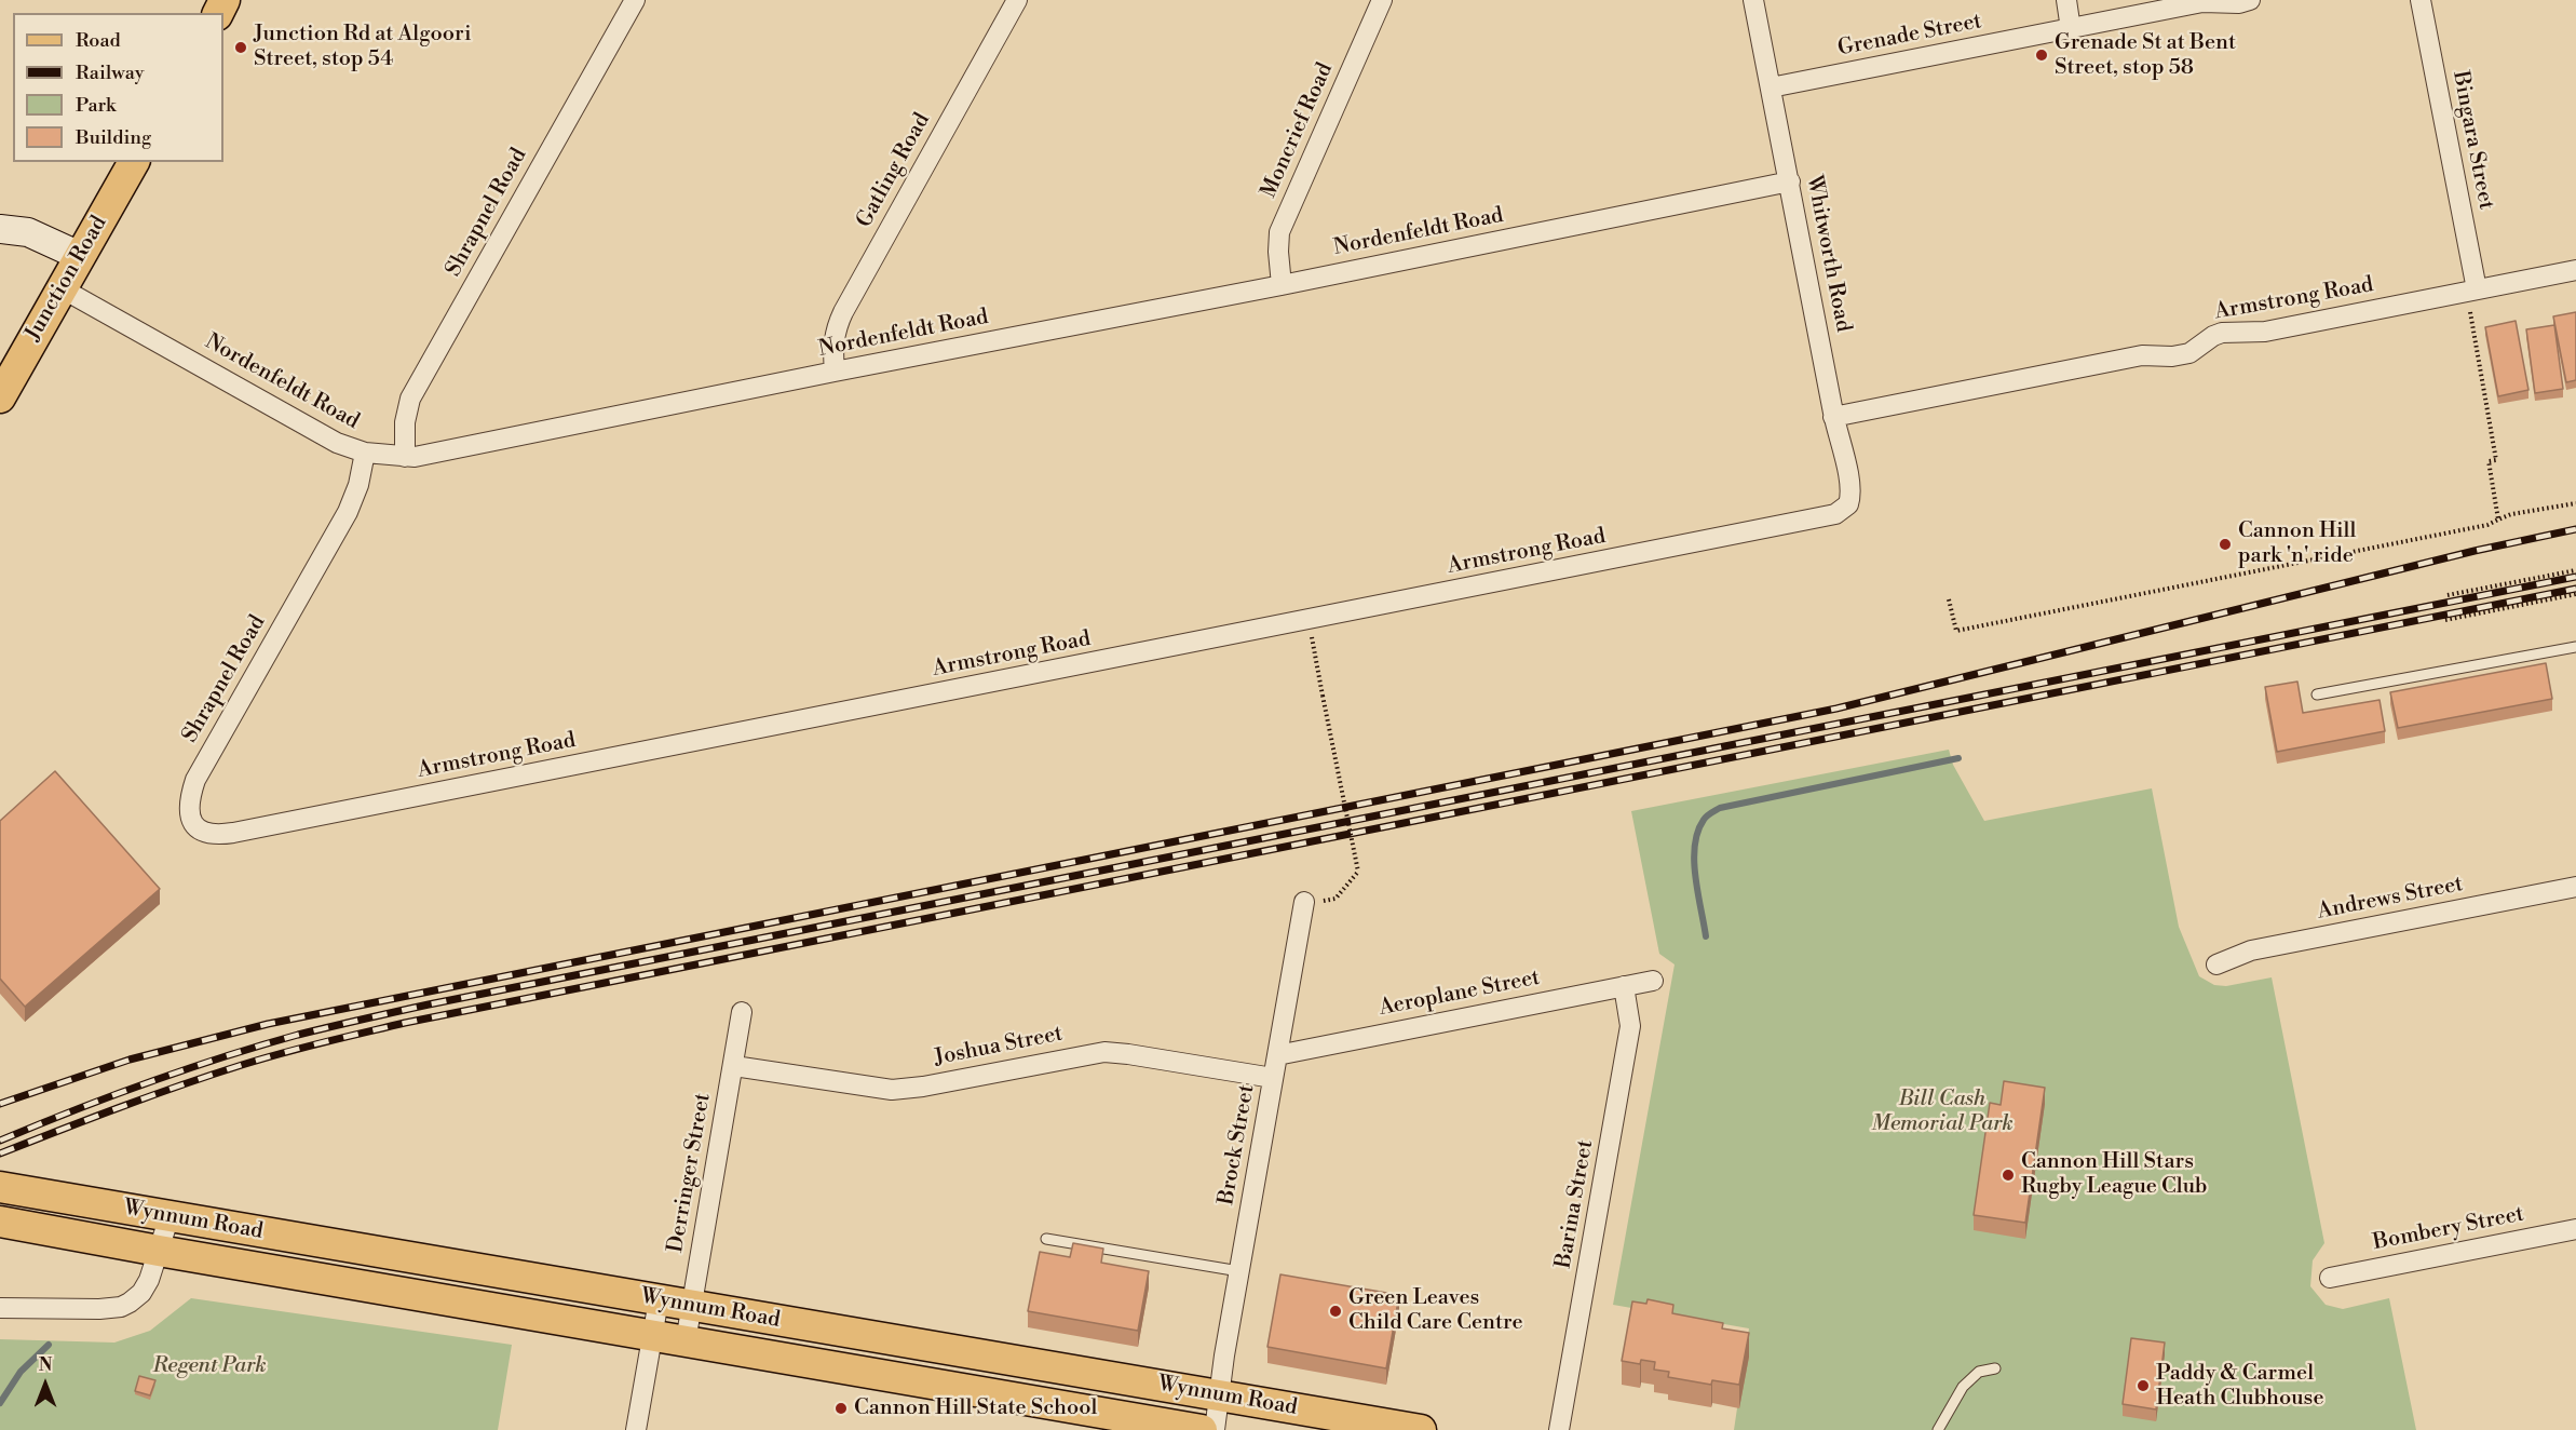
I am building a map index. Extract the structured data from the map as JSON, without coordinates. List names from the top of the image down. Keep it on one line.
{"streets":{"main road":["Junction Road","Wynnum Road"],"street":["Grenade Street","Moncrief Road","Bingara Street","Gatling Road","Shrapnel Road","Nordenfeldt Road","Whitworth Road","Armstrong Road","Andrews Street","Aeroplane Street","Joshua Street","Brock Street","Derringer Street","Barina Street","Bombery Street"]},"crossings":[["Grenade Street","Whitworth Road"],["Moncrief Road","Nordenfeldt Road"],["Bingara Street","Armstrong Road"],["Gatling Road","Nordenfeldt Road"],["Shrapnel Road","Nordenfeldt Road"],["Shrapnel Road","Armstrong Road"],["Nordenfeldt Road","Whitworth Road"],["Nordenfeldt Road","Junction Road"],["Whitworth Road","Armstrong Road"],["Aeroplane Street","Brock Street"],["Aeroplane Street","Barina Street"],["Joshua Street","Brock Street"],["Joshua Street","Derringer Street"],["Brock Street","Wynnum Road"],["Derringer Street","Wynnum Road"]],"parks":["Bill Cash Memorial Park","Regent Park"],"places":["Junction Rd at Algoori Street, stop 54","Grenade St at Bent Street, stop 58","Cannon Hill park 'n' ride","Cannon Hill Stars Rugby League Club","Green Leaves Child Care Centre","Paddy & Carmel Heath Clubhouse","Cannon Hill State School"],"legend":["Road","Railway","Park","Building"],"north":"top"}
